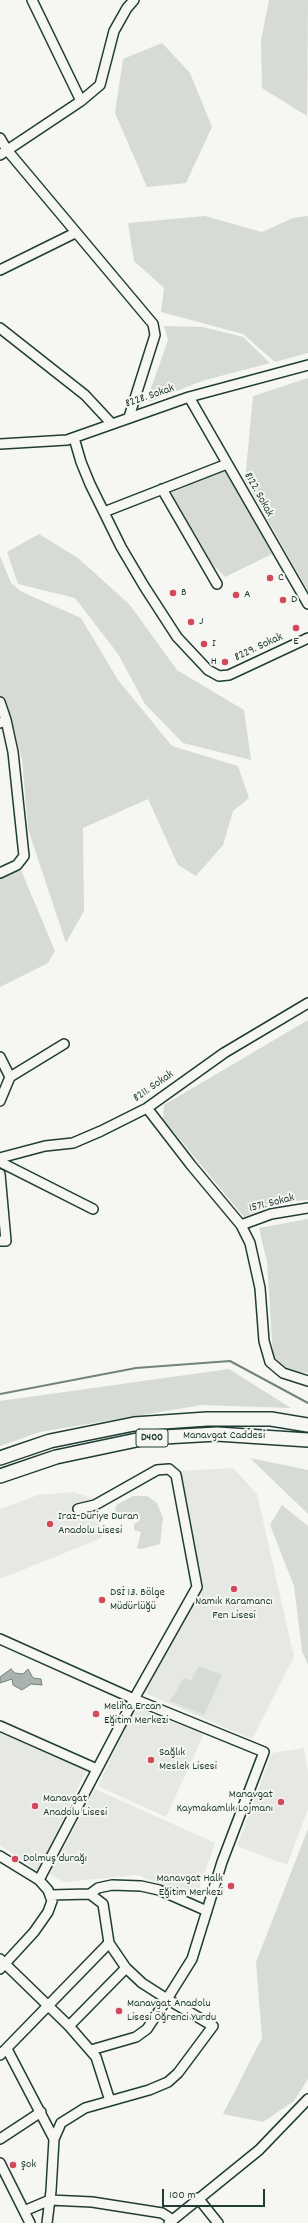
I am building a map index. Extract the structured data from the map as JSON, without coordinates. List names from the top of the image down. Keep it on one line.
{"streets":{"highway":["Manavgat Caddesi","D400"],"street":["8228. Sokak","8122. Sokak","8229. Sokak","8211. Sokak","1571. Sokak"]},"crossings":[["8228. Sokak","8122. Sokak"]],"places":["C","B","A","D","J","E","I","H","Iraz-Düriye Duran Anadolu Lisesi","Namık Karamancı Fen Lisesi","DSİ 13. Bölge Müdürlüğü","Meliha Ercan Eğitim Merkezi","Sağlık Meslek Lisesi","Manavgat Kaymakamlık Lojmanı","Manavgat Anadolu Lisesi","Dolmuş durağı","Manavgat Halk Eğitim Merkezi","Manavgat Anadolu Lisesi Öğrenci Yurdu","Şok"],"scale_bar":"100 m"}
